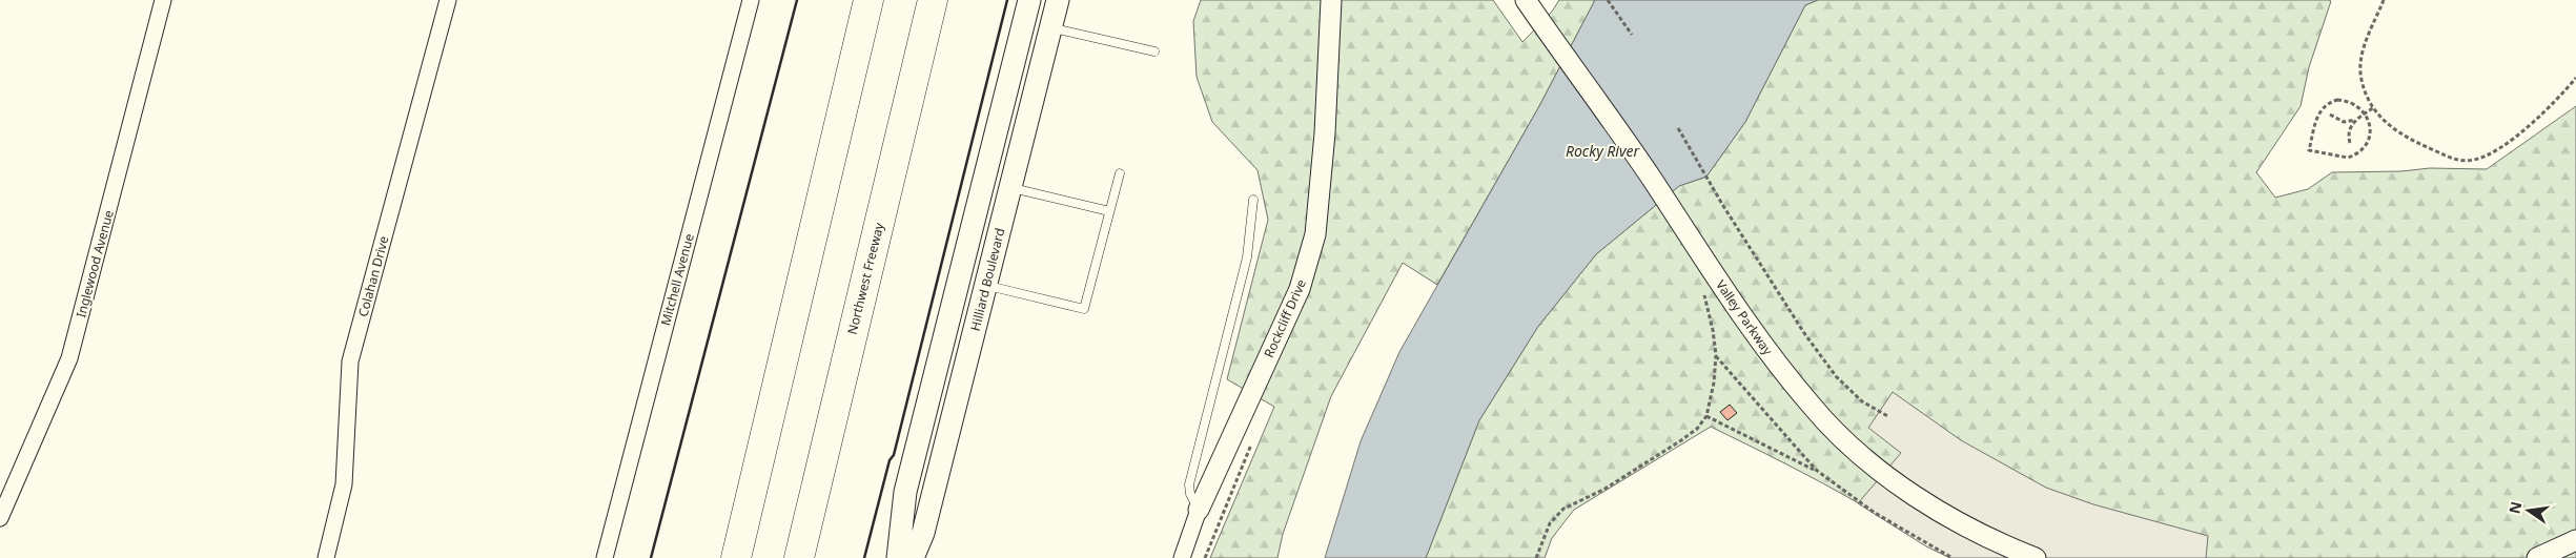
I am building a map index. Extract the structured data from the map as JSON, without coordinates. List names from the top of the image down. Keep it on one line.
{"streets":{"highway":["Northwest Freeway"],"main road":["Hilliard Boulevard"],"street":["Inglewood Avenue","Colahan Drive","Mitchell Avenue","Valley Parkway","Rockcliff Drive"]},"water":["Rocky River"],"north":"left"}
